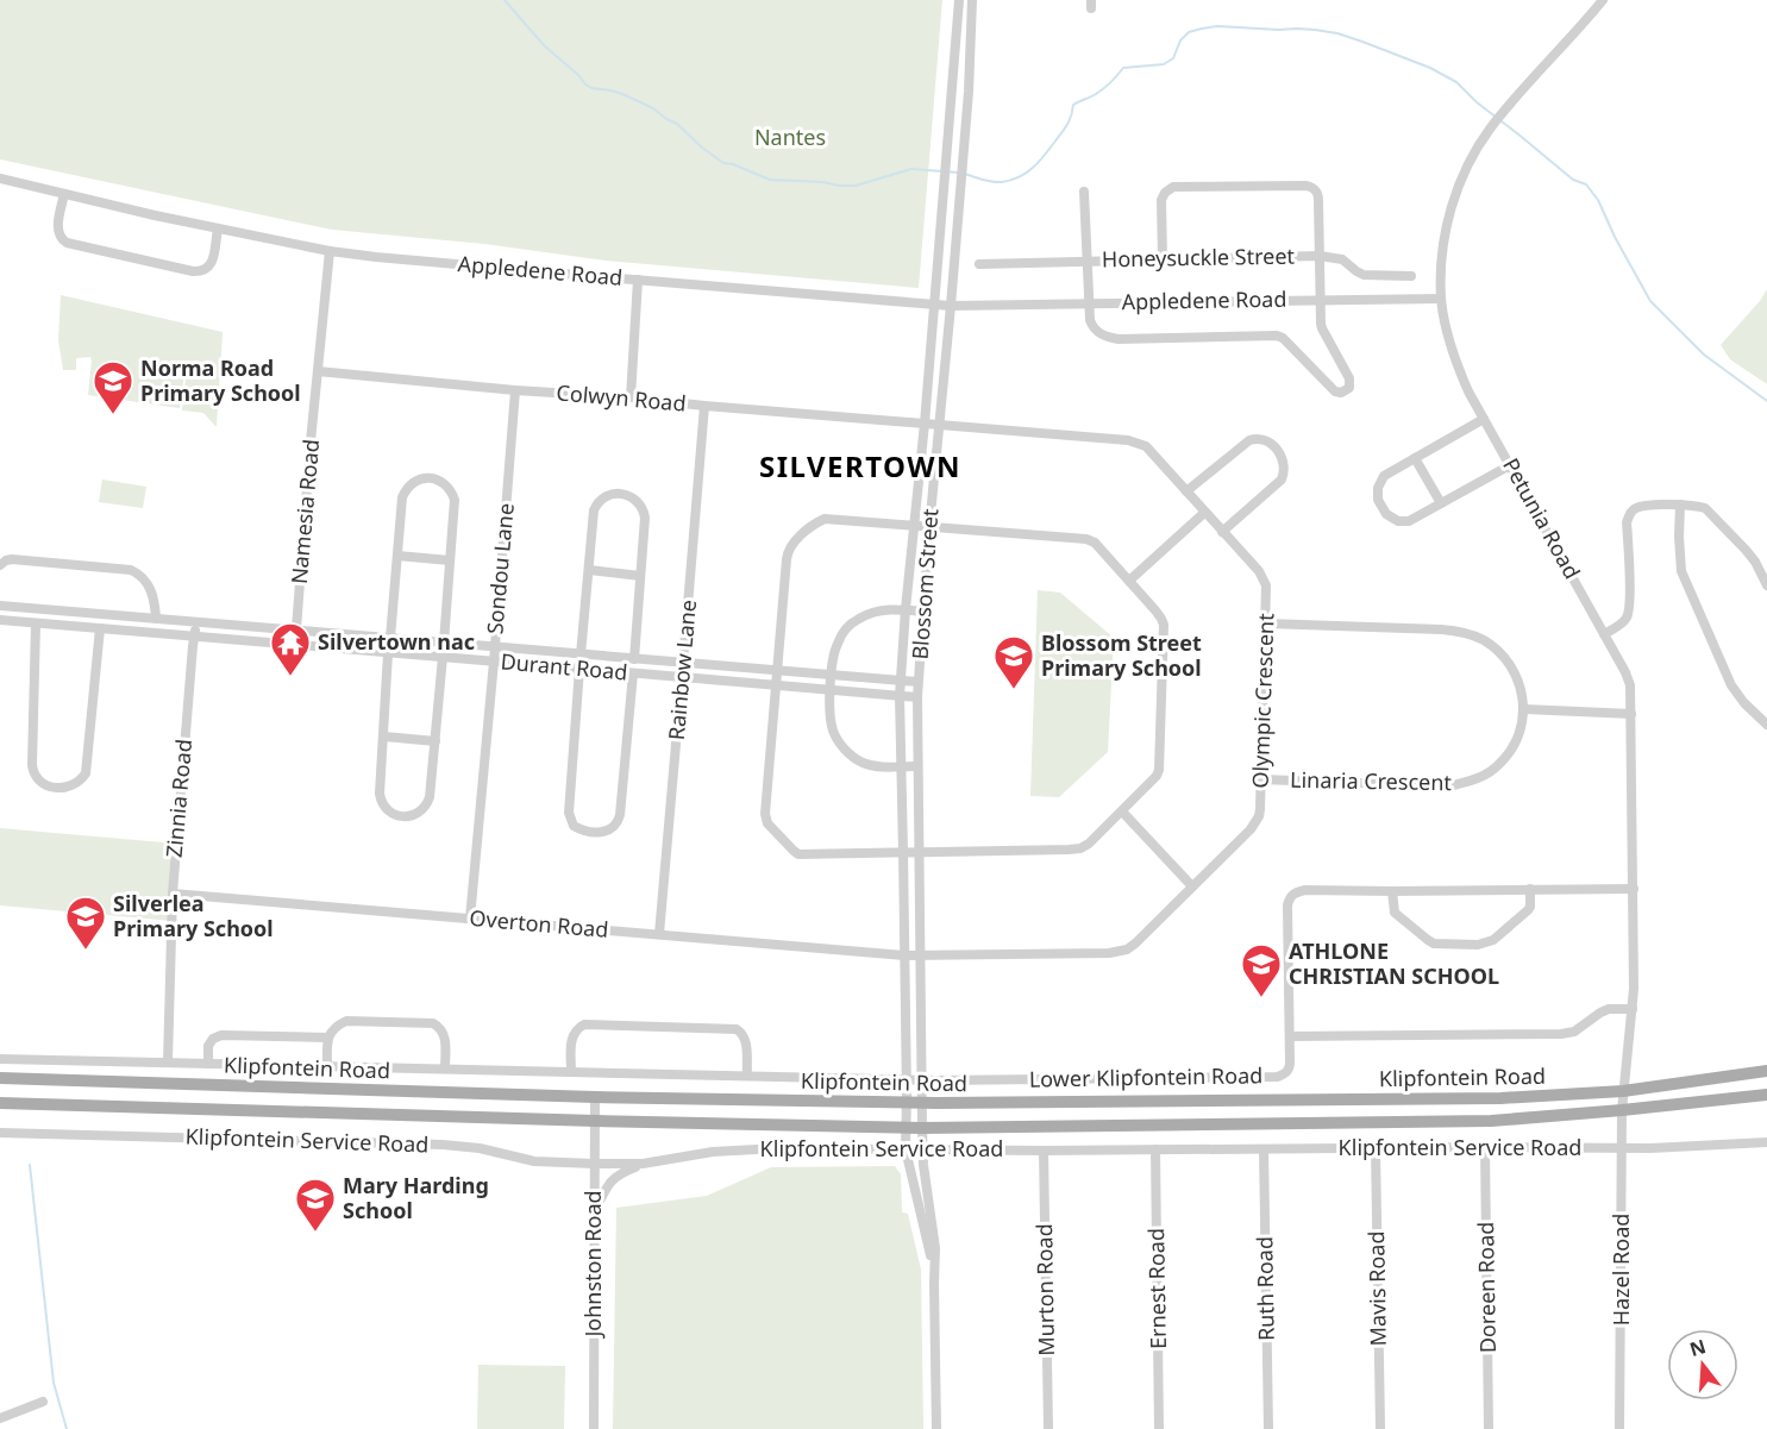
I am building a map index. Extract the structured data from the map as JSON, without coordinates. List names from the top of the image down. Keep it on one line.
{"streets":{"main road":["Klipfontein Road"],"street":["Honeysuckle Street","Appledene Road","Colwyn Road","Namesia Road","Petunia Road","Sondou Lane","Blossom Street","Durant Road","Rainbow Lane","Olympic Crescent","Linaria Crescent","Zinnia Road","Overton Road","Lower Klipfontein Road","Klipfontein Service Road","Johnston Road","Hazel Road","Doreen Road","Ernest Road","Ruth Road","Mavis Road","Murton Road"]},"crossings":[["Appledene Road","Namesia Road"],["Appledene Road","Petunia Road"],["Appledene Road","Blossom Street"],["Colwyn Road","Namesia Road"],["Colwyn Road","Sondou Lane"],["Colwyn Road","Blossom Street"],["Colwyn Road","Rainbow Lane"],["Colwyn Road","Olympic Crescent"],["Namesia Road","Durant Road"],["Petunia Road","Klipfontein Road"],["Petunia Road","Hazel Road"],["Sondou Lane","Durant Road"],["Sondou Lane","Overton Road"],["Blossom Street","Durant Road"],["Blossom Street","Olympic Crescent"],["Blossom Street","Overton Road"],["Blossom Street","Klipfontein Road"],["Blossom Street","Lower Klipfontein Road"],["Blossom Street","Klipfontein Service Road"],["Durant Road","Rainbow Lane"],["Durant Road","Zinnia Road"],["Rainbow Lane","Overton Road"],["Olympic Crescent","Linaria Crescent"],["Olympic Crescent","Overton Road"],["Zinnia Road","Overton Road"],["Zinnia Road","Lower Klipfontein Road"],["Klipfontein Road","Johnston Road"],["Klipfontein Road","Hazel Road"],["Klipfontein Service Road","Johnston Road"],["Klipfontein Service Road","Hazel Road"],["Klipfontein Service Road","Doreen Road"],["Klipfontein Service Road","Ernest Road"],["Klipfontein Service Road","Ruth Road"],["Klipfontein Service Road","Mavis Road"],["Klipfontein Service Road","Murton Road"]],"districts":["SILVERTOWN"],"parks":["Nantes"],"places":{"school or university":["Norma Road Primary School","Blossom Street Primary School","Silverlea Primary School","ATHLONE CHRISTIAN SCHOOL","Mary Harding School"],"temple":["Silvertown nac"]},"north":"top"}
